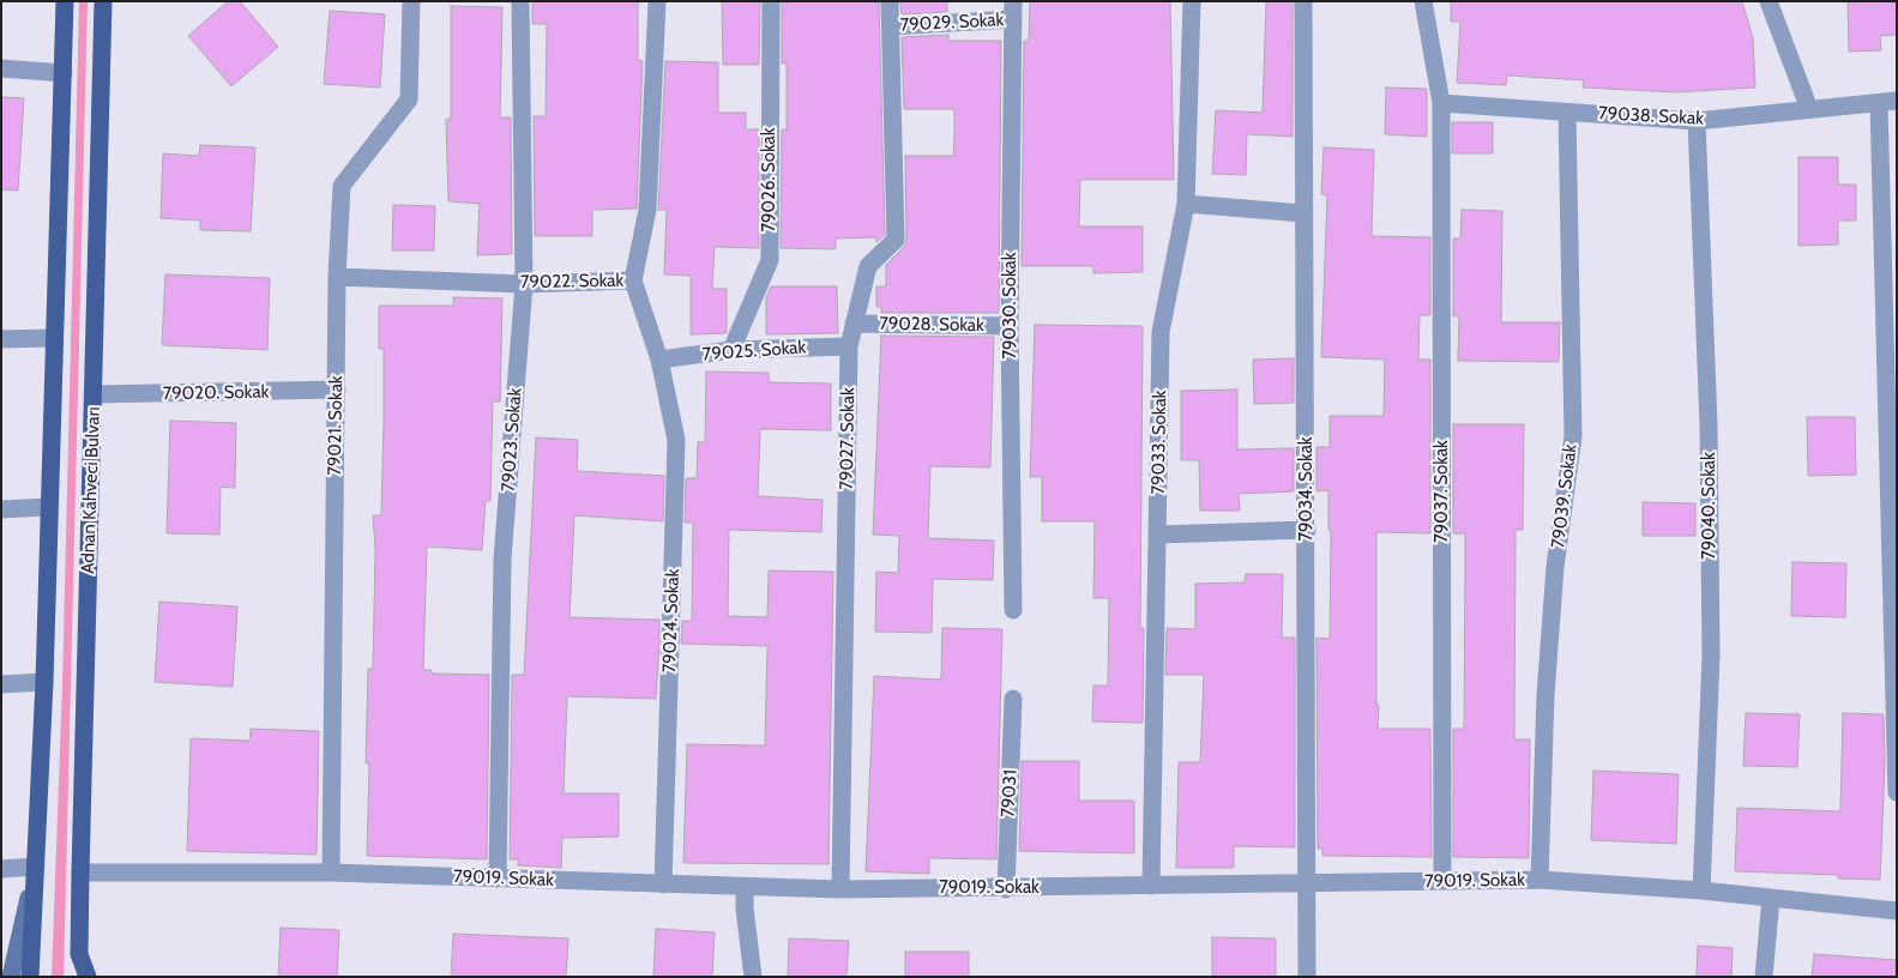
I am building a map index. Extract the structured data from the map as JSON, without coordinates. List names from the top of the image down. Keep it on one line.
{"streets":{"main road":["Adnan Kahveci Bulvarı"],"street":["79029. Sokak","79038. Sokak","79026. Sokak","79022. Sokak","79030. Sokak","79028. Sokak","79025. Sokak","79020. Sokak","79021. Sokak","79027. Sokak","79023. Sokak","79033. Sokak","79034. Sokak","79037. Sokak","79039. Sokak","79040. Sokak","79024. Sokak","79031","79019. Sokak"]},"crossings":[["79029. Sokak","79030. Sokak"],["79029. Sokak","79027. Sokak"],["79038. Sokak","79037. Sokak"],["79038. Sokak","79039. Sokak"],["79038. Sokak","79040. Sokak"],["79026. Sokak","79025. Sokak"],["79022. Sokak","79021. Sokak"],["79022. Sokak","79023. Sokak"],["79022. Sokak","79024. Sokak"],["79030. Sokak","79028. Sokak"],["79028. Sokak","79027. Sokak"],["79025. Sokak","79027. Sokak"],["79025. Sokak","79024. Sokak"],["79020. Sokak","79021. Sokak"],["79020. Sokak","Adnan Kahveci Bulvarı"],["79021. Sokak","79019. Sokak"],["79027. Sokak","79019. Sokak"],["79023. Sokak","79019. Sokak"],["79033. Sokak","79019. Sokak"],["79034. Sokak","79019. Sokak"],["Adnan Kahveci Bulvarı","79019. Sokak"],["79037. Sokak","79019. Sokak"],["79039. Sokak","79019. Sokak"],["79040. Sokak","79019. Sokak"],["79024. Sokak","79019. Sokak"],["79031","79019. Sokak"]]}
